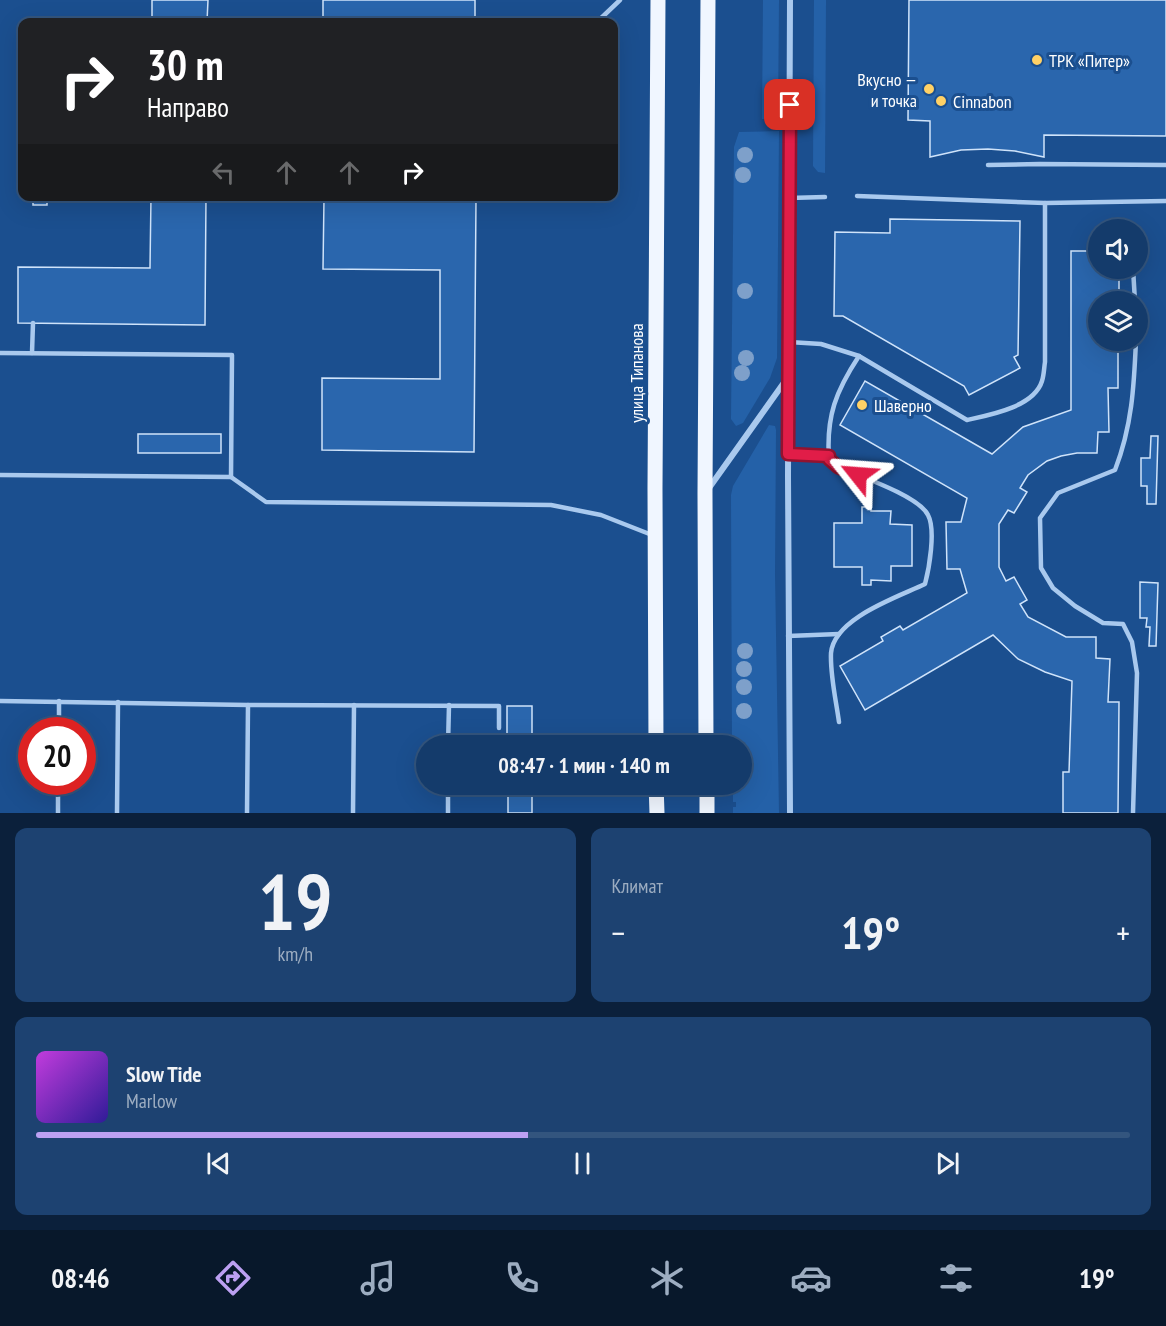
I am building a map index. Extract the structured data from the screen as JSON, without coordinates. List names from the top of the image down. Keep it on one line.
{"streets":{"main road":["улица Типанова"]},"places":["ТРК «Питер»","Вкусно — и точка","Cinnabon","Шаверно"],"page":{"turn":["30 m","Направо"],"limit":"20","trip":"08:47 · 1 мин · 140 m","tile":[["19","km/h"],"Климат"],"heat":["−","19°","+"],"song":["Slow Tide","Marlow"],"tabs":["08:46","19°"]}}
